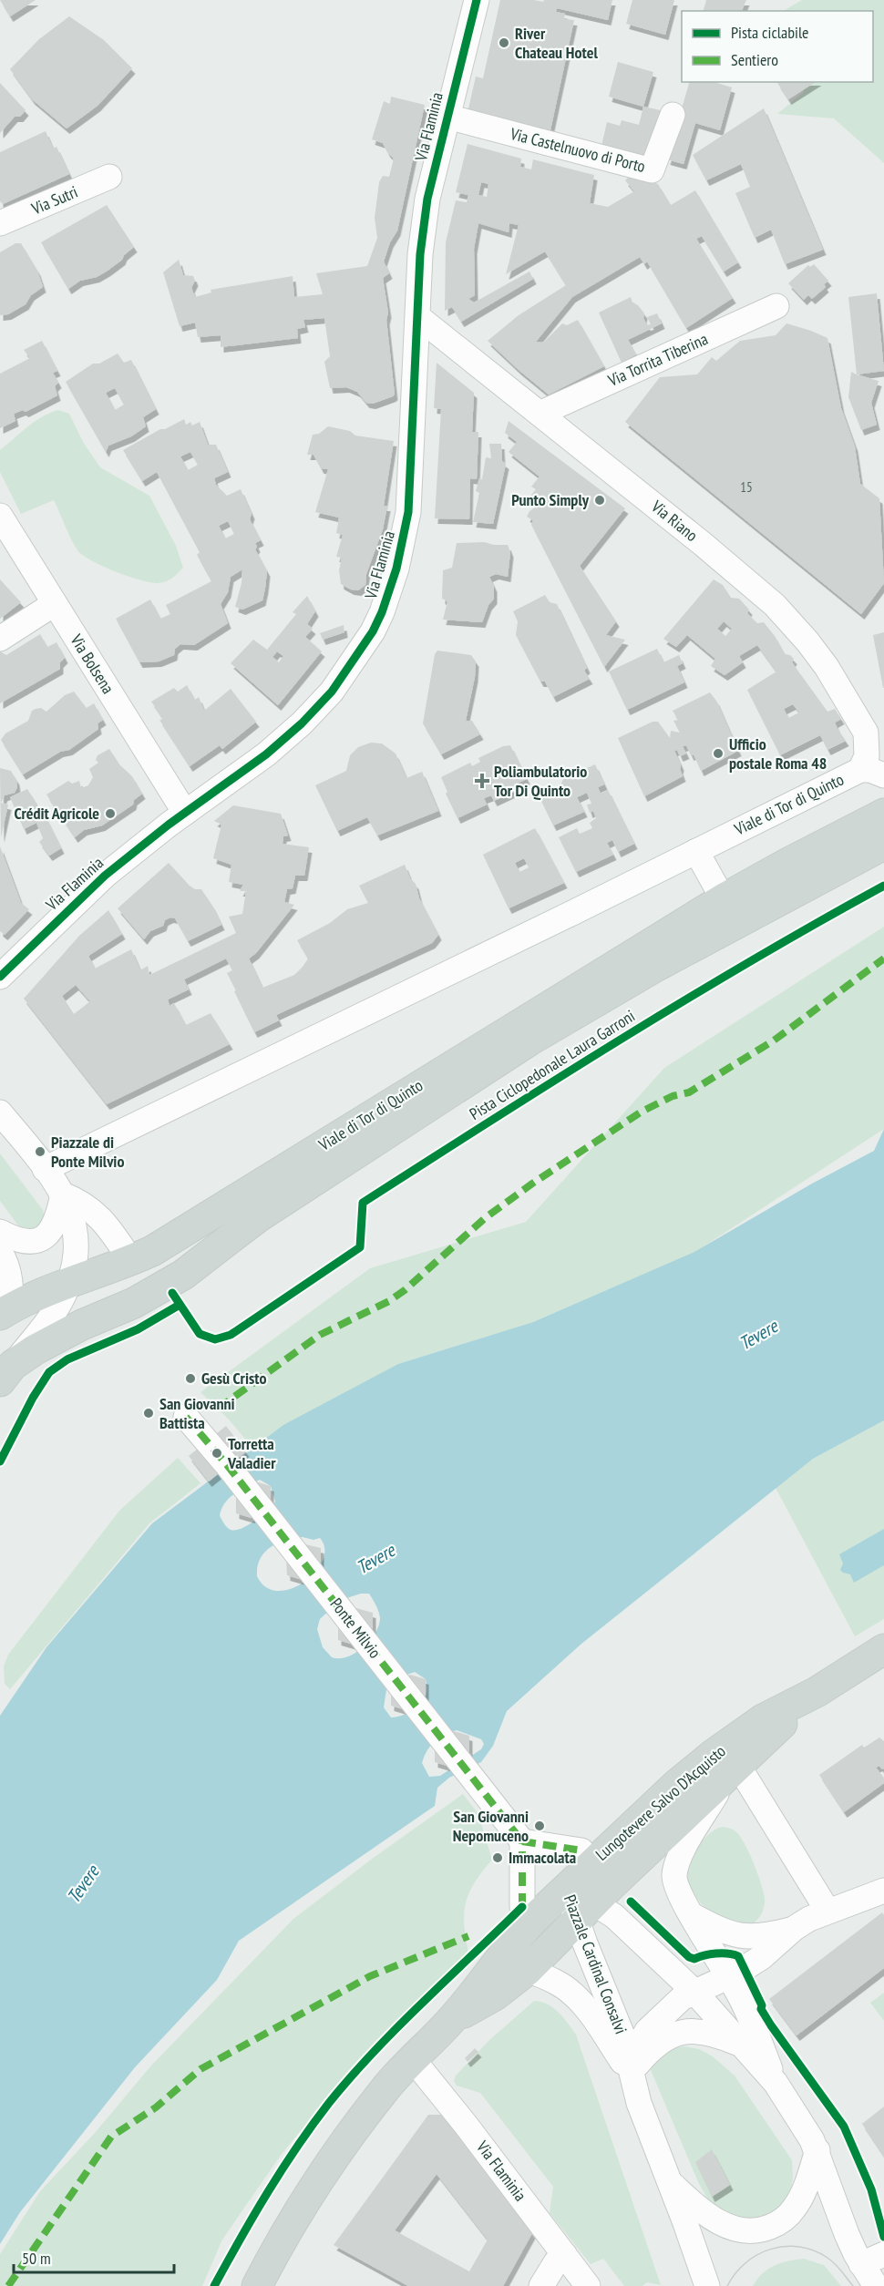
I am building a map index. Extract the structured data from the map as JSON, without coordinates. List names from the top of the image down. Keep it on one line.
{"streets":{"main road":["Viale di Tor di Quinto","Lungotevere Salvo D'Acquisto"],"street":["Via Flaminia","Via Castelnuovo di Porto","Via Sutri","Via Torrita Tiberina","Via Riano","Via Bolsena","Ponte Milvio","Piazzale Cardinal Consalvi"],"cycle path":["Pista Ciclopedonale Laura Garroni"]},"crossings":[["Via Flaminia","Via Castelnuovo di Porto"],["Via Flaminia","Via Riano"],["Via Flaminia","Via Bolsena"],["Via Torrita Tiberina","Via Riano"],["Via Riano","Viale di Tor di Quinto"],["Lungotevere Salvo D'Acquisto","Piazzale Cardinal Consalvi"]],"water":["Tevere"],"places":{"other":["River Chateau Hotel","Punto Simply","Ufficio postale Roma 48","Crédit Agricole","Piazzale di Ponte Milvio","Gesù Cristo","San Giovanni Battista","Torretta Valadier","San Giovanni Nepomuceno","Immacolata"],"health":["Poliambulatorio Tor Di Quinto"]},"house_numbers":["15"],"legend":["Pista ciclabile","Sentiero"],"scale_bar":"50 m"}
